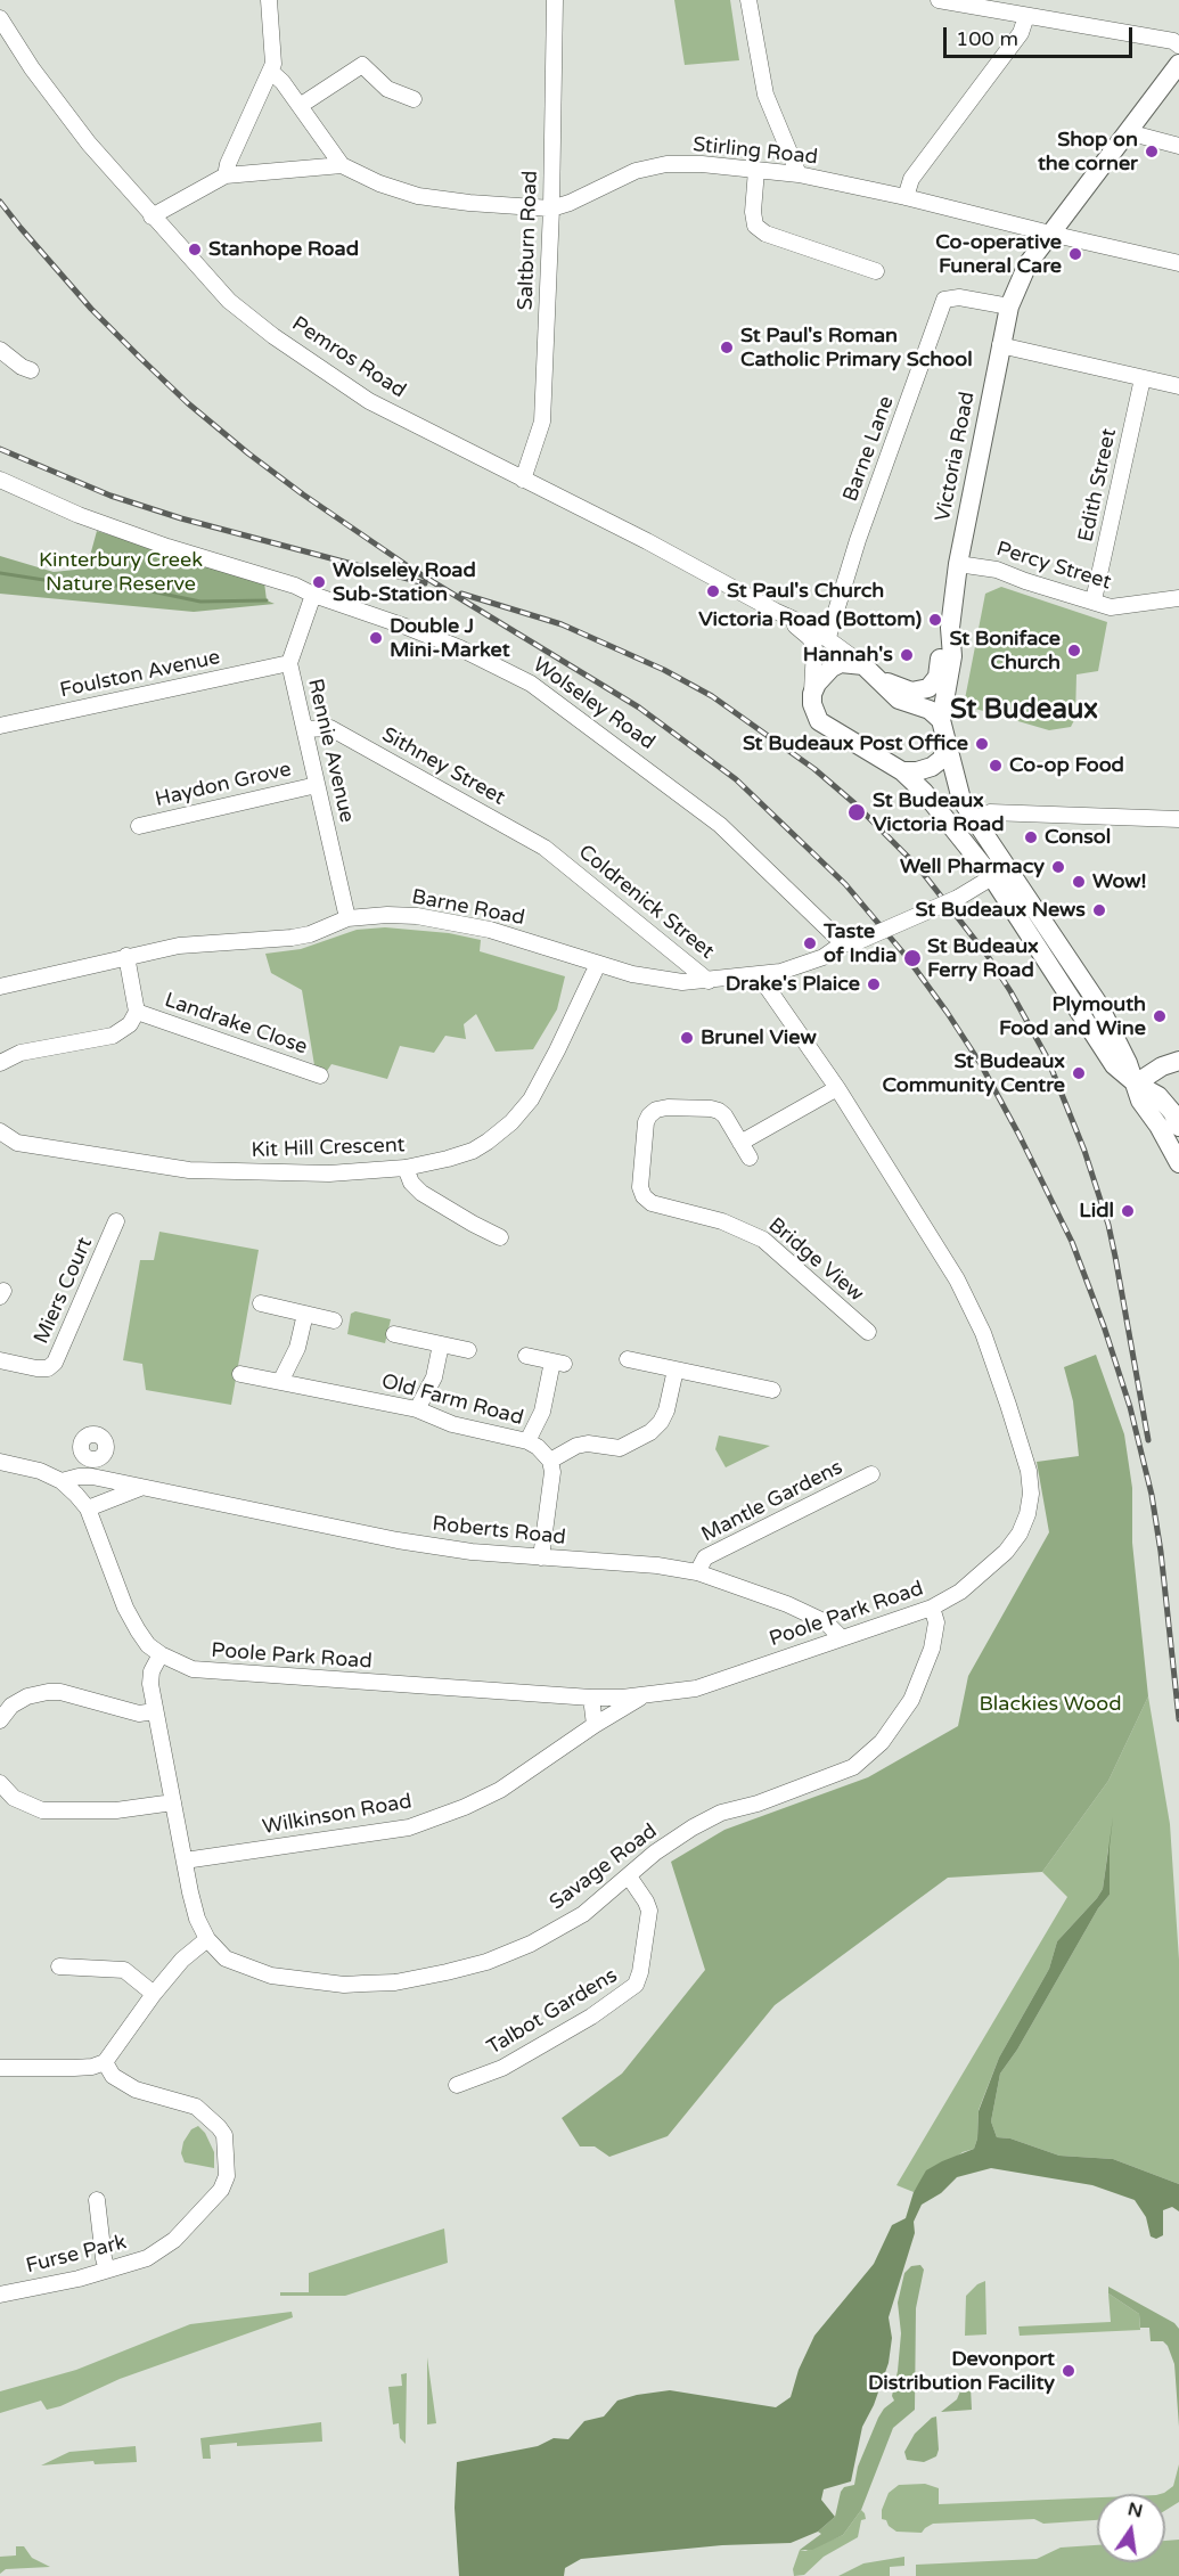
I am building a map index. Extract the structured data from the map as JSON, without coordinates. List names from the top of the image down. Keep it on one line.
{"streets":{"street":["Stirling Road","Saltburn Road","Pemros Road","Barne Lane","Victoria Road","Edith Street","Percy Street","Foulston Avenue","Wolseley Road","Rennie Avenue","Sithney Street","Haydon Grove","Coldrenick Street","Barne Road","Landrake Close","Kit Hill Crescent","Bridge View","Miers Court","Old Farm Road","Mantle Gardens","Roberts Road","Poole Park Road","Wilkinson Road","Savage Road","Talbot Gardens","Furse Park"]},"crossings":[["Stirling Road","Saltburn Road"],["Stirling Road","Victoria Road"],["Saltburn Road","Pemros Road"],["Pemros Road","Barne Lane"],["Pemros Road","Victoria Road"],["Barne Lane","Victoria Road"],["Victoria Road","Percy Street"],["Edith Street","Percy Street"],["Foulston Avenue","Rennie Avenue"],["Wolseley Road","Rennie Avenue"],["Wolseley Road","Barne Road"],["Rennie Avenue","Sithney Street"],["Rennie Avenue","Haydon Grove"],["Rennie Avenue","Barne Road"],["Sithney Street","Coldrenick Street"],["Coldrenick Street","Barne Road"],["Barne Road","Kit Hill Crescent"],["Barne Road","Poole Park Road"],["Mantle Gardens","Roberts Road"],["Roberts Road","Poole Park Road"],["Poole Park Road","Wilkinson Road"],["Poole Park Road","Savage Road"],["Wilkinson Road","Savage Road"],["Savage Road","Talbot Gardens"]],"districts":["St Budeaux"],"parks":["Kinterbury Creek Nature Reserve","Blackies Wood"],"places":["Shop on the corner","Stanhope Road","Co-operative Funeral Care","St Paul's Roman Catholic Primary School","Wolseley Road Sub-Station","St Paul's Church","Victoria Road (Bottom)","Double J Mini-Market","St Boniface Church","Hannah's","St Budeaux Post Office","Co-op Food","St Budeaux Victoria Road","Consol","Well Pharmacy","Wow!","St Budeaux News","Taste of India","St Budeaux Ferry Road","Drake's Plaice","Plymouth Food and Wine","Brunel View","St Budeaux Community Centre","Lidl","Devonport Distribution Facility"],"scale_bar":"100 m","north":"top"}
